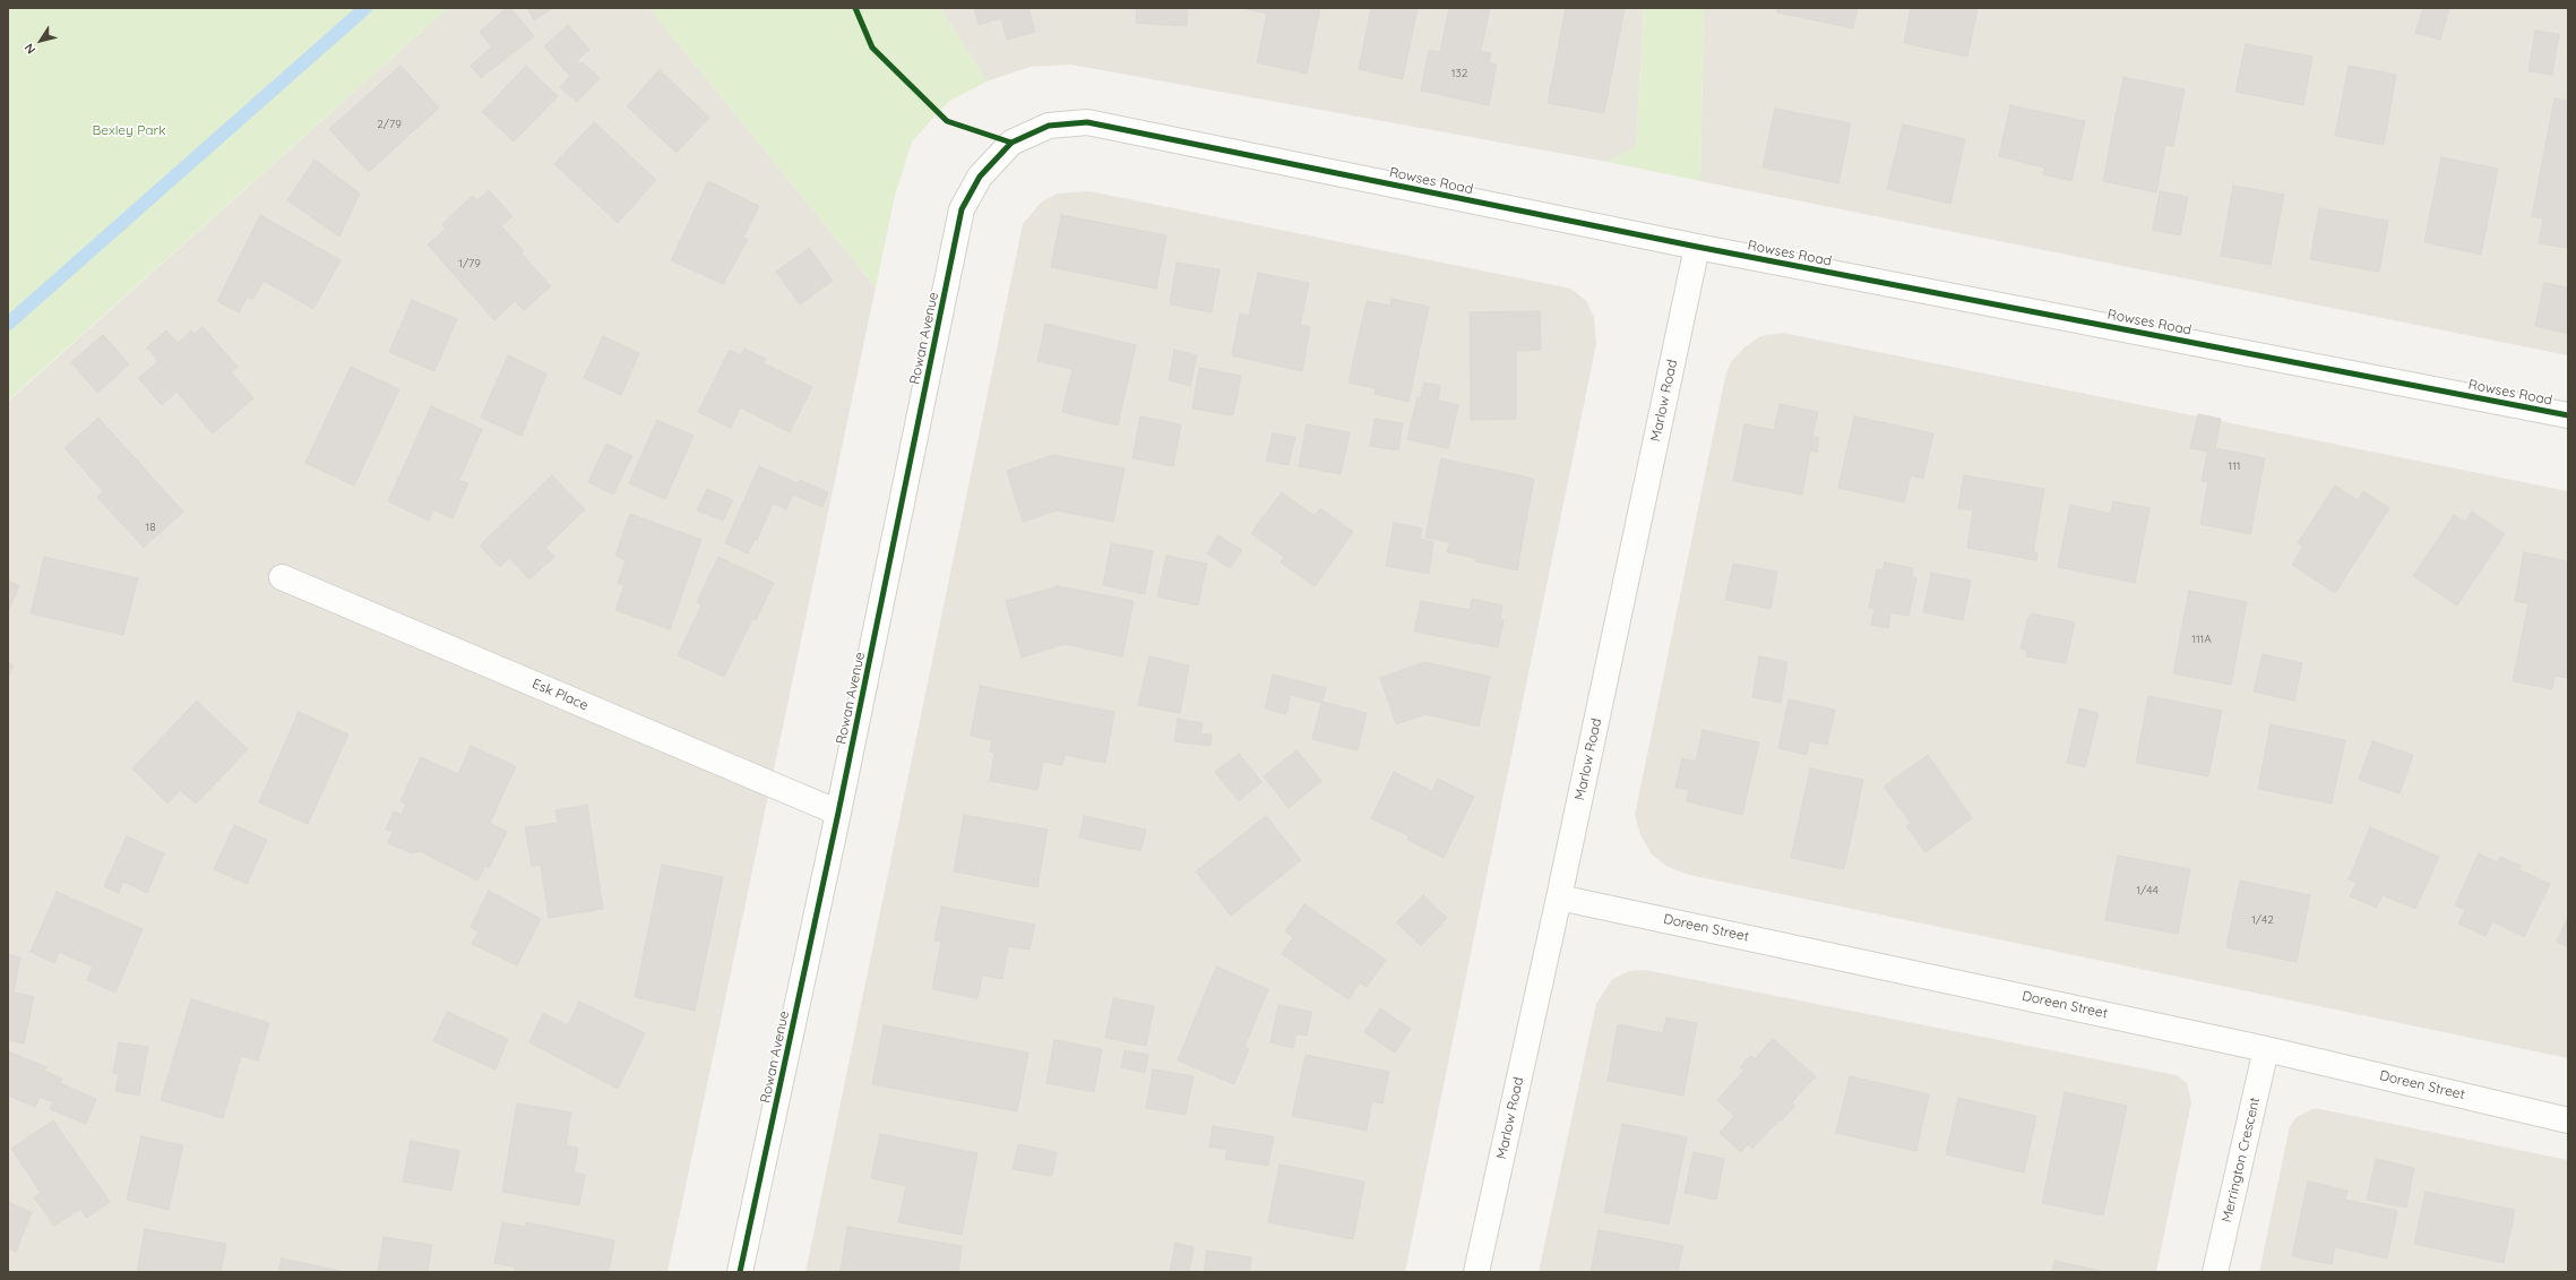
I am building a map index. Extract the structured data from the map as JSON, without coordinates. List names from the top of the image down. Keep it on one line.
{"streets":{"street":["Rowses Road","Rowan Avenue","Marlow Road","Esk Place","Doreen Street","Merrington Crescent"]},"crossings":[["Rowses Road","Rowan Avenue"],["Rowses Road","Marlow Road"],["Rowan Avenue","Esk Place"],["Marlow Road","Doreen Street"],["Doreen Street","Merrington Crescent"]],"parks":["Bexley Park"],"house_numbers":["132","2/79","1/79","111","18","111A","1/44","1/42"],"north":"bottom left"}
